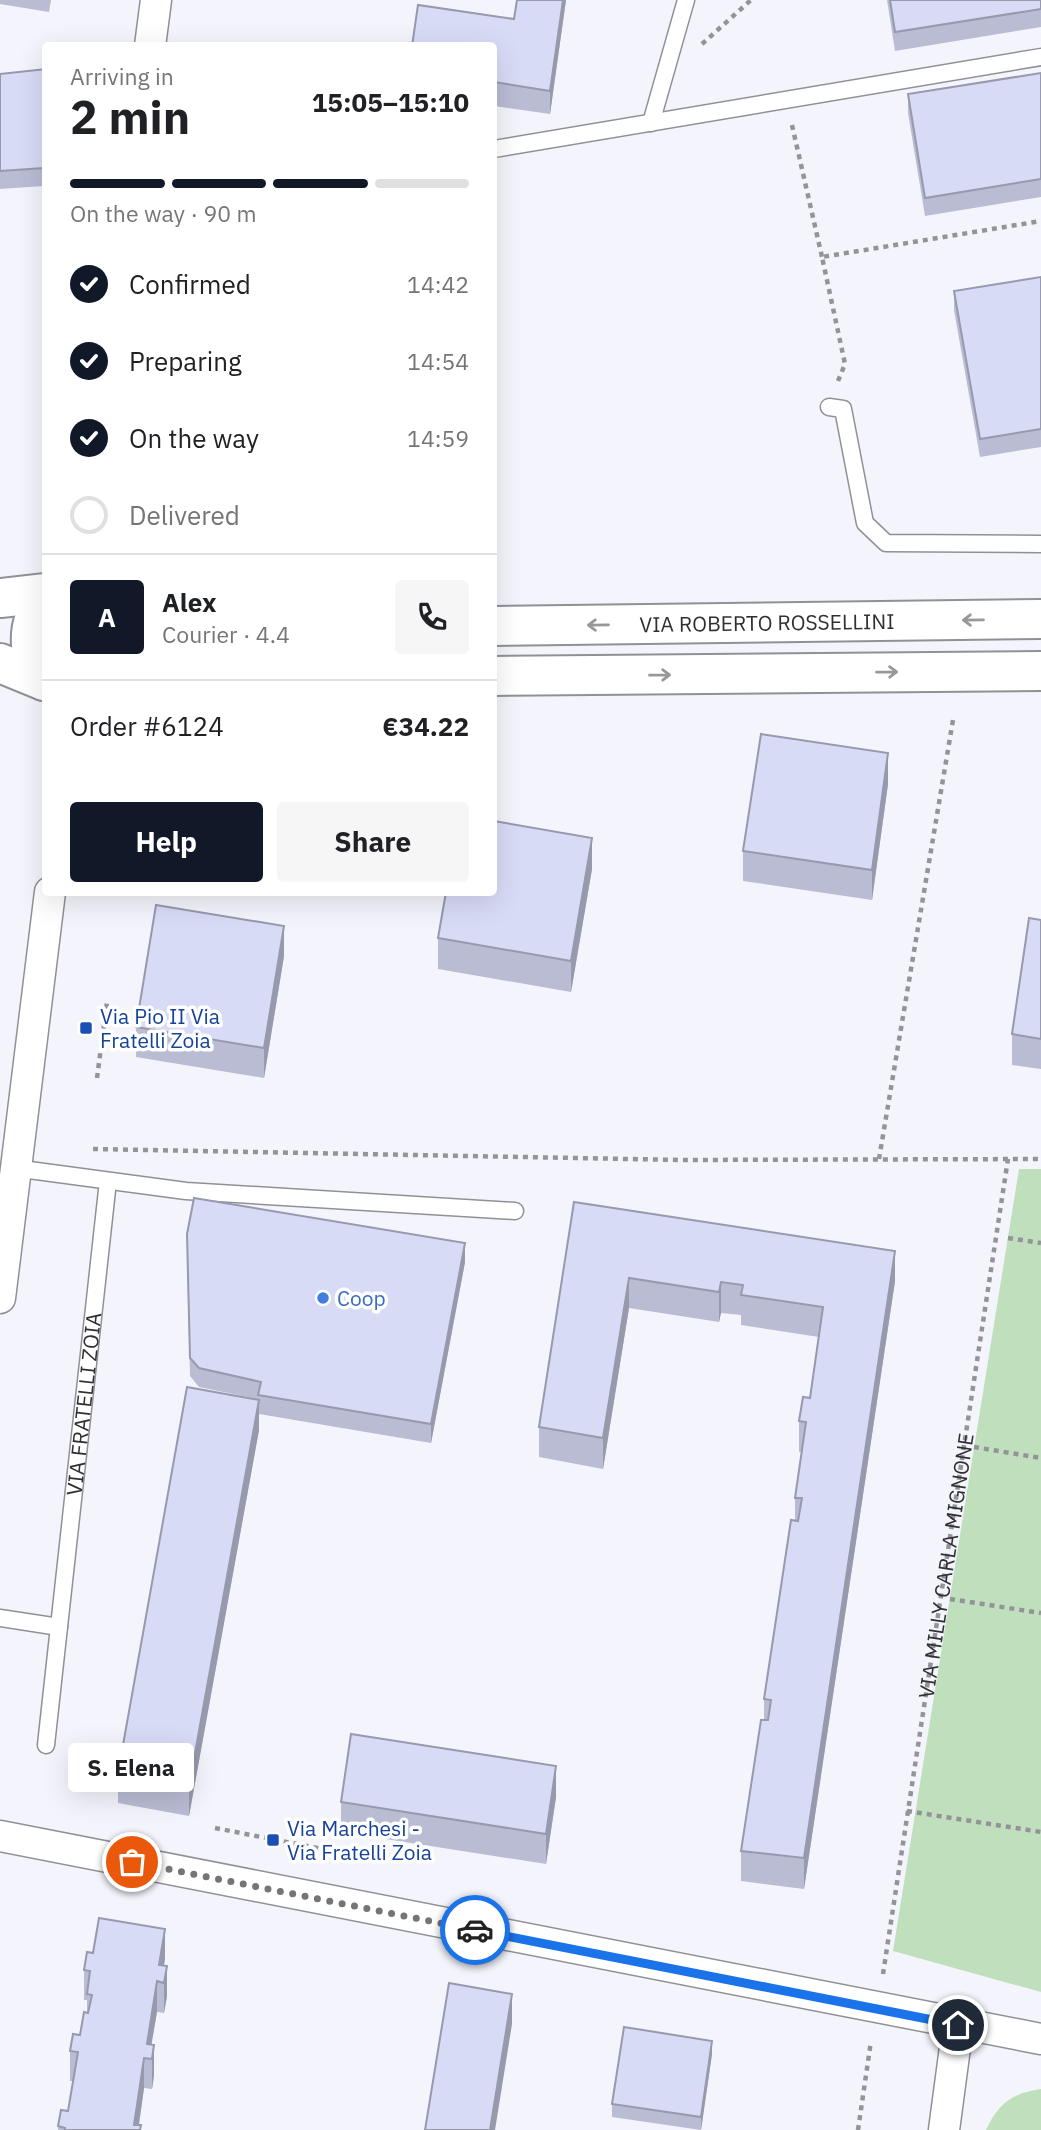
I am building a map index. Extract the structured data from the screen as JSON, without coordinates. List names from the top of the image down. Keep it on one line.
{"streets":{"street":["VIA ROBERTO ROSSELLINI"],"lane":["VIA FRATELLI ZOIA"],"path":["VIA MILLY CARLA MIGNONE"]},"places":{"transit":["Via Pio II Via Fratelli Zoia","Via Marchesi - Via Fratelli Zoia"],"other":["Coop","S. Elena"]},"page":{"heading":["2 min","Arriving in","15:05–15:10"],"panel":["Alex","Courier · 4.4","Order #6124","€34.22"],"bar":"On the way · 90 m","list":[["Confirmed","14:42"],["Preparing","14:54"],["On the way","14:59"],"Delivered"],"round":"A","buttons":["Help","Share"],"bubble":"S. Elena"}}
